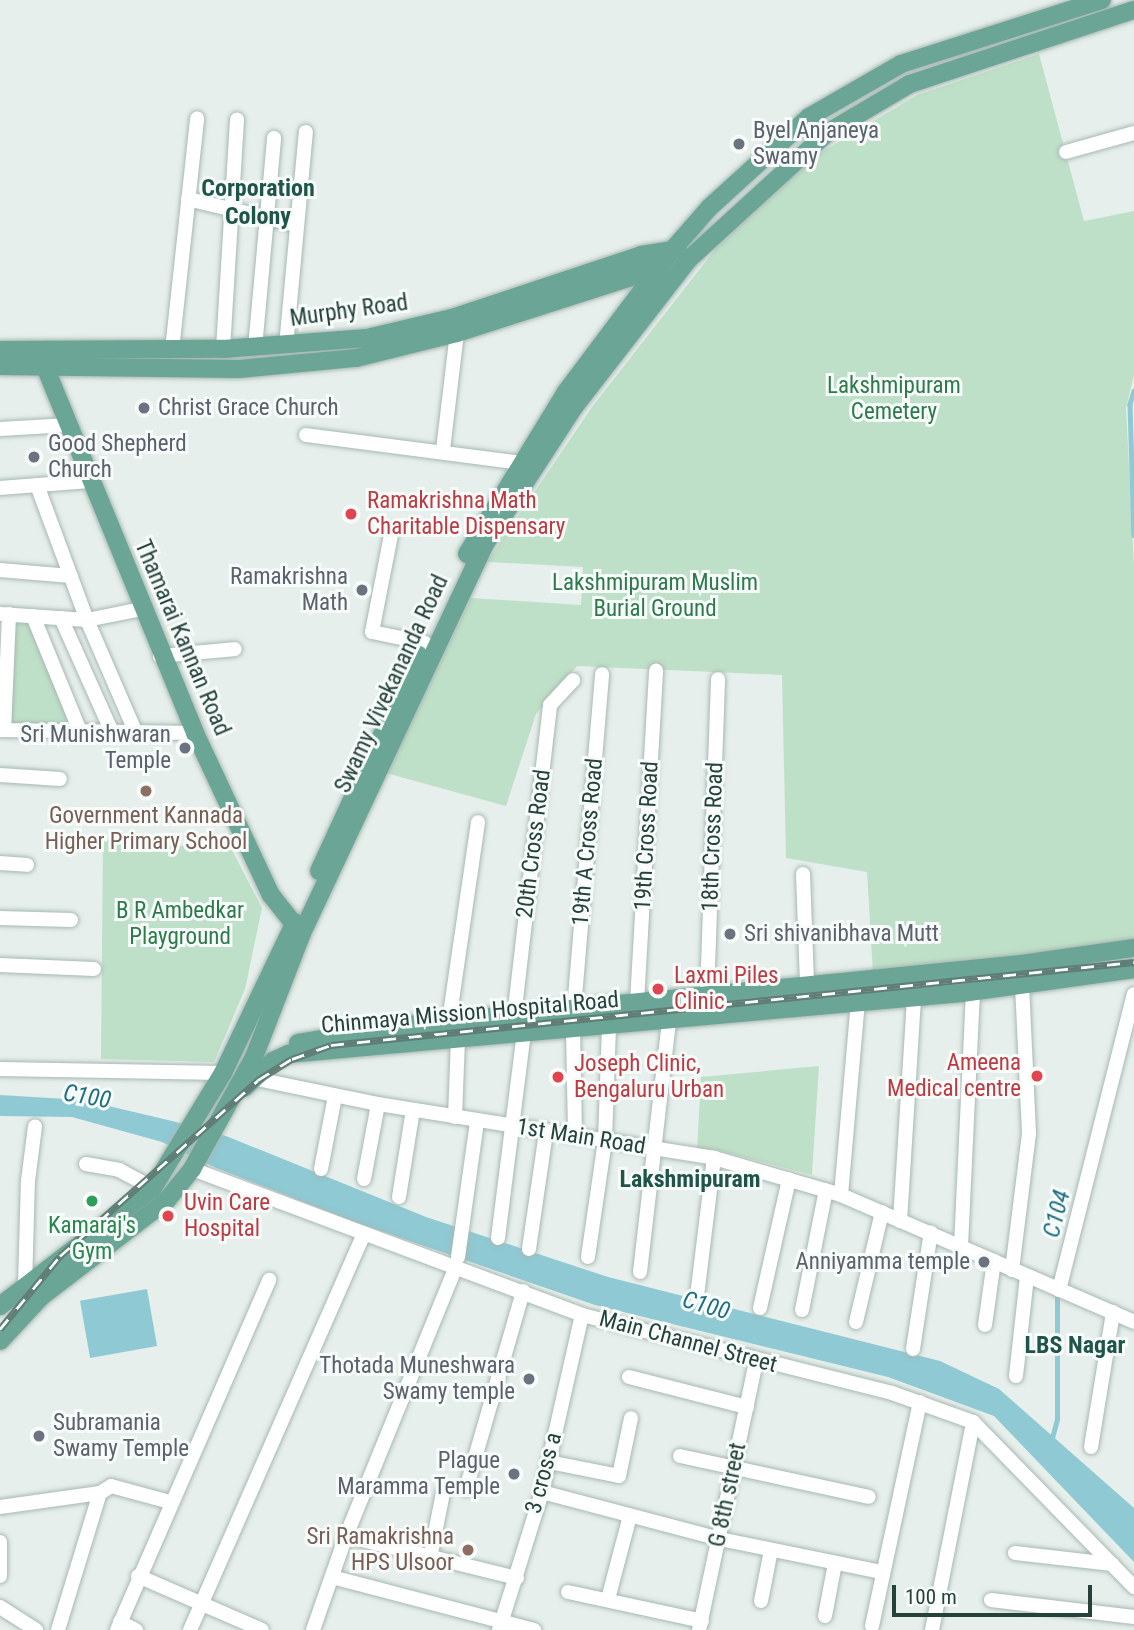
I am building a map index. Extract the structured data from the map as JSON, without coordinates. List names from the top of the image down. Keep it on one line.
{"streets":{"main road":["Murphy Road","Thamarai Kannan Road","Swamy Vivekananda Road","Chinmaya Mission Hospital Road"],"street":["19th Cross Road","18th Cross Road","19th A Cross Road","20th Cross Road","1st Main Road","Main Channel Street","3 cross a","G 8th street"]},"crossings":[["Murphy Road","Thamarai Kannan Road"],["Murphy Road","Swamy Vivekananda Road"],["Thamarai Kannan Road","Swamy Vivekananda Road"],["Swamy Vivekananda Road","Chinmaya Mission Hospital Road"],["Swamy Vivekananda Road","Main Channel Street"],["19th Cross Road","Chinmaya Mission Hospital Road"],["18th Cross Road","Chinmaya Mission Hospital Road"],["19th A Cross Road","Chinmaya Mission Hospital Road"],["20th Cross Road","Chinmaya Mission Hospital Road"],["Chinmaya Mission Hospital Road","1st Main Road"],["Main Channel Street","3 cross a"],["Main Channel Street","G 8th street"]],"districts":["Corporation Colony","Lakshmipuram","LBS Nagar"],"water":["C100","C104"],"parks":["Lakshmipuram Cemetery","Lakshmipuram Muslim Burial Ground","B R Ambedkar Playground"],"places":["Byel Anjaneya Swamy","Christ Grace Church","Good Shepherd Church","Ramakrishna Math Charitable Dispensary","Ramakrishna Math","Sri Munishwaran Temple","Government Kannada Higher Primary School","Sri shivanibhava Mutt","Laxmi Piles Clinic","Ameena Medical centre","Joseph Clinic, Bengaluru Urban","Kamaraj's Gym","Uvin Care Hospital","Anniyamma temple","Thotada Muneshwara Swamy temple","Subramania Swamy Temple","Plague Maramma Temple","Sri Ramakrishna HPS Ulsoor"],"scale_bar":"100 m"}
